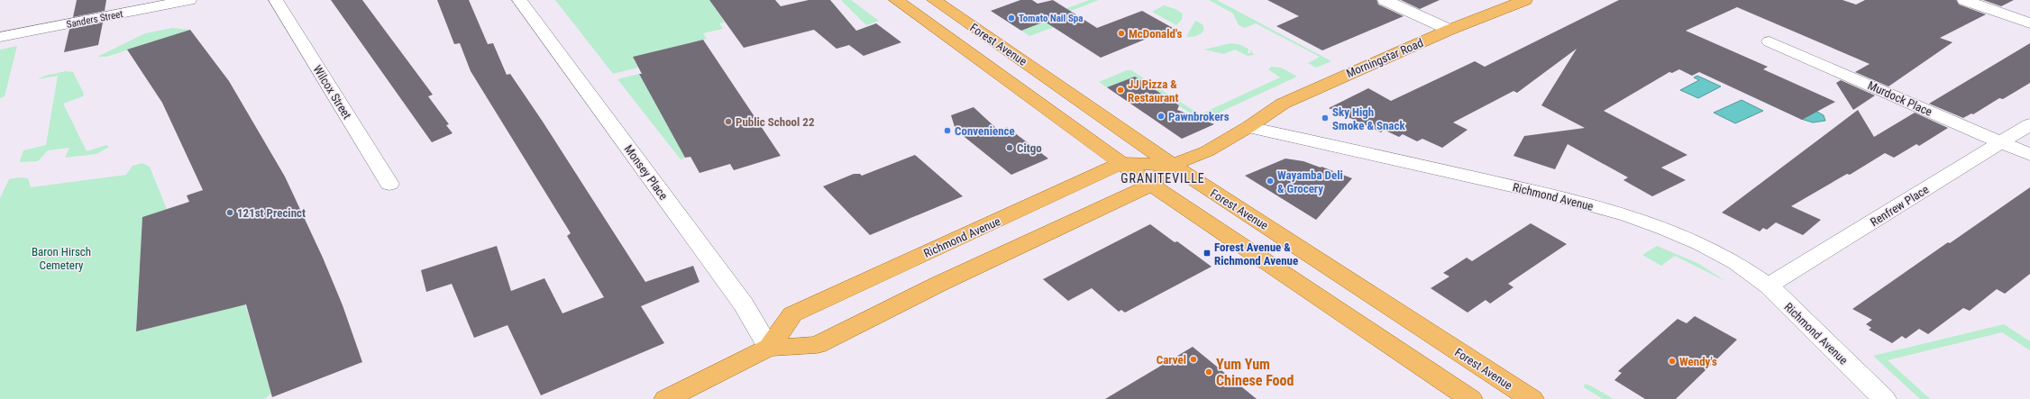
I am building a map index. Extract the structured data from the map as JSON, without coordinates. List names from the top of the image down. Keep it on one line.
{"streets":{"main road":["Forest Avenue","Morningstar Road","Richmond Avenue"],"street":["Sanders Street","Wilcox Street","Murdock Place","Monsey Place","Renfrew Place"]},"crossings":[["Forest Avenue","Richmond Avenue"],["Morningstar Road","Richmond Avenue"],["Murdock Place","Renfrew Place"],["Monsey Place","Richmond Avenue"],["Richmond Avenue","Renfrew Place"]],"districts":["GRANITEVILLE"],"parks":["Baron Hirsch Cemetery"],"places":{"other":["Tomato Nail Spa","McDonald's","JJ Pizza & Restaurant","Pawnbrokers","Sky High Smoke & Snack","Public School 22","Convenience","Citgo","Wayamba Deli & Grocery","121st Precinct","Carvel","Wendy's","Yum Yum Chinese Food"],"transit":["Forest Avenue & Richmond Avenue"]}}
